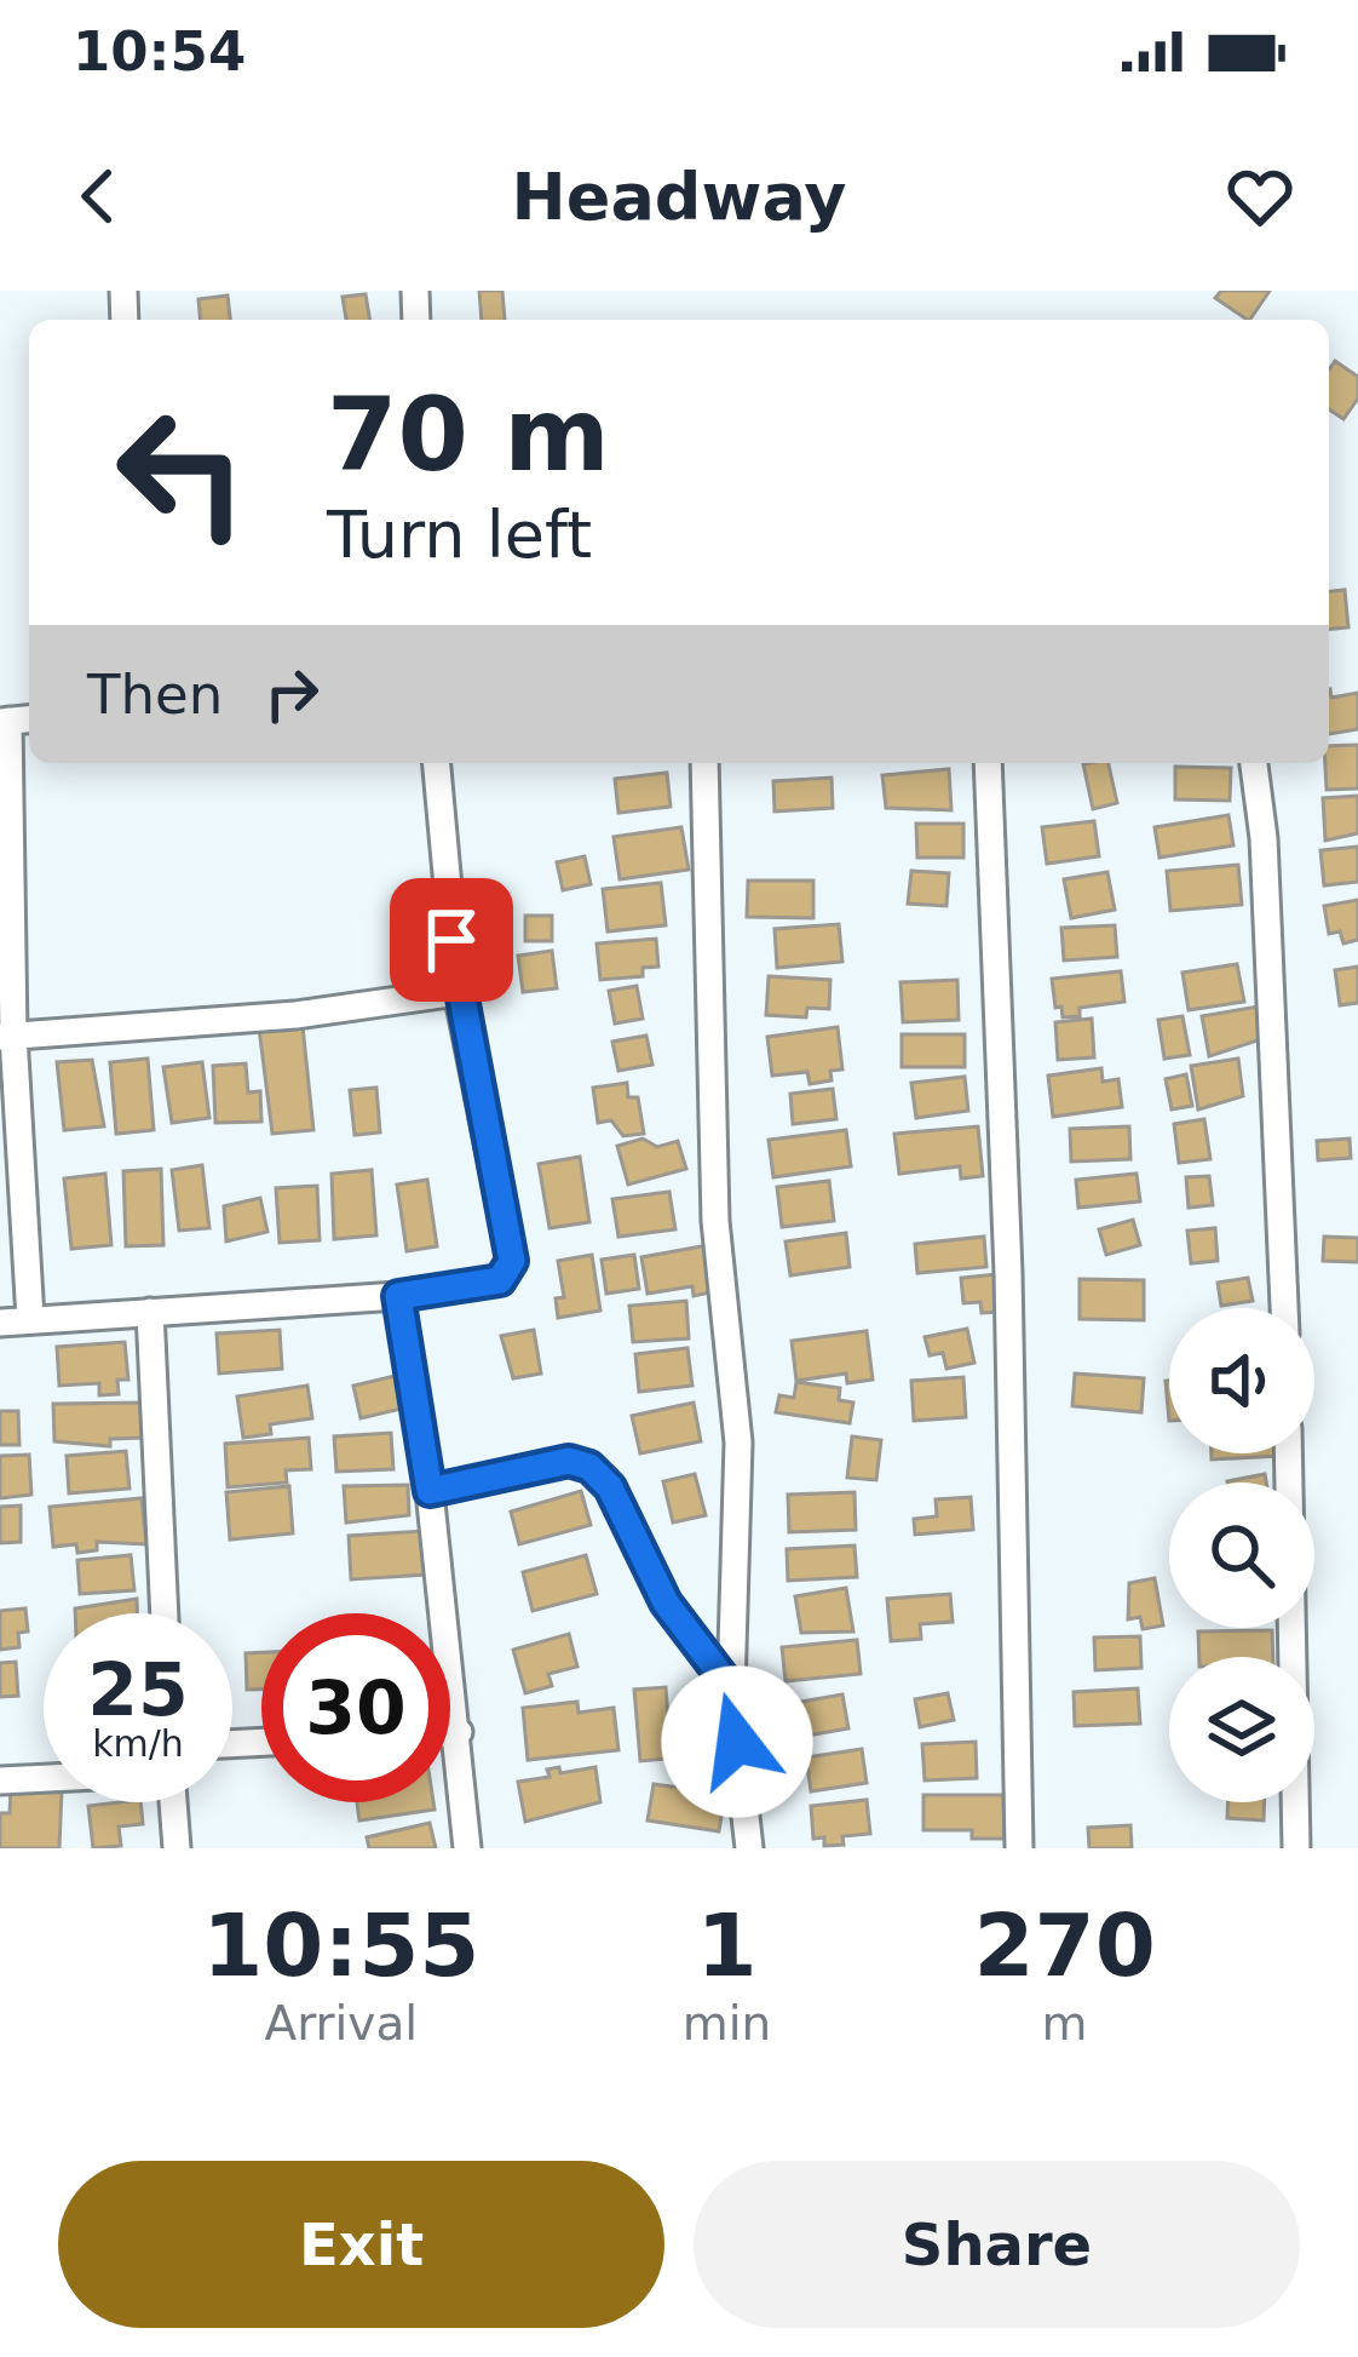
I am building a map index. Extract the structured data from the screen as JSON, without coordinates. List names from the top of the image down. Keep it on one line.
{"page":{"status":"10:54","header":"Headway","turn":["70 m","Turn left"],"then":"Then","speed":"25 km/h","limit":"30","eta":["10:55","Arrival","1","min","270","m"],"buttons":["Exit","Share"]}}
